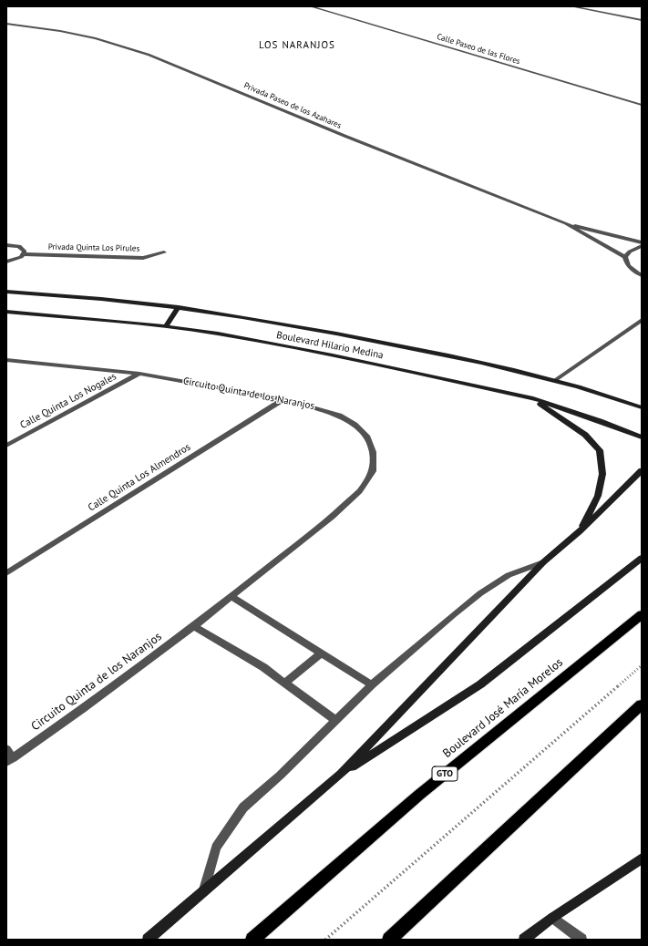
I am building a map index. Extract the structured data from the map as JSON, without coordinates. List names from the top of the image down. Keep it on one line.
{"streets":{"main road":["Boulevard José María Morelos","GTO"],"street":["Calle Paseo de las Flores","Privada Paseo de los Azahares","Privada Quinta Los Pirules","Boulevard Hilario Medina","Circuito Quinta de los Naranjos","Calle Quinta Los Nogales","Calle Quinta Los Almendros"]},"crossings":[["Circuito Quinta de los Naranjos","Calle Quinta Los Nogales"],["Circuito Quinta de los Naranjos","Calle Quinta Los Almendros"]],"districts":["LOS NARANJOS"]}
